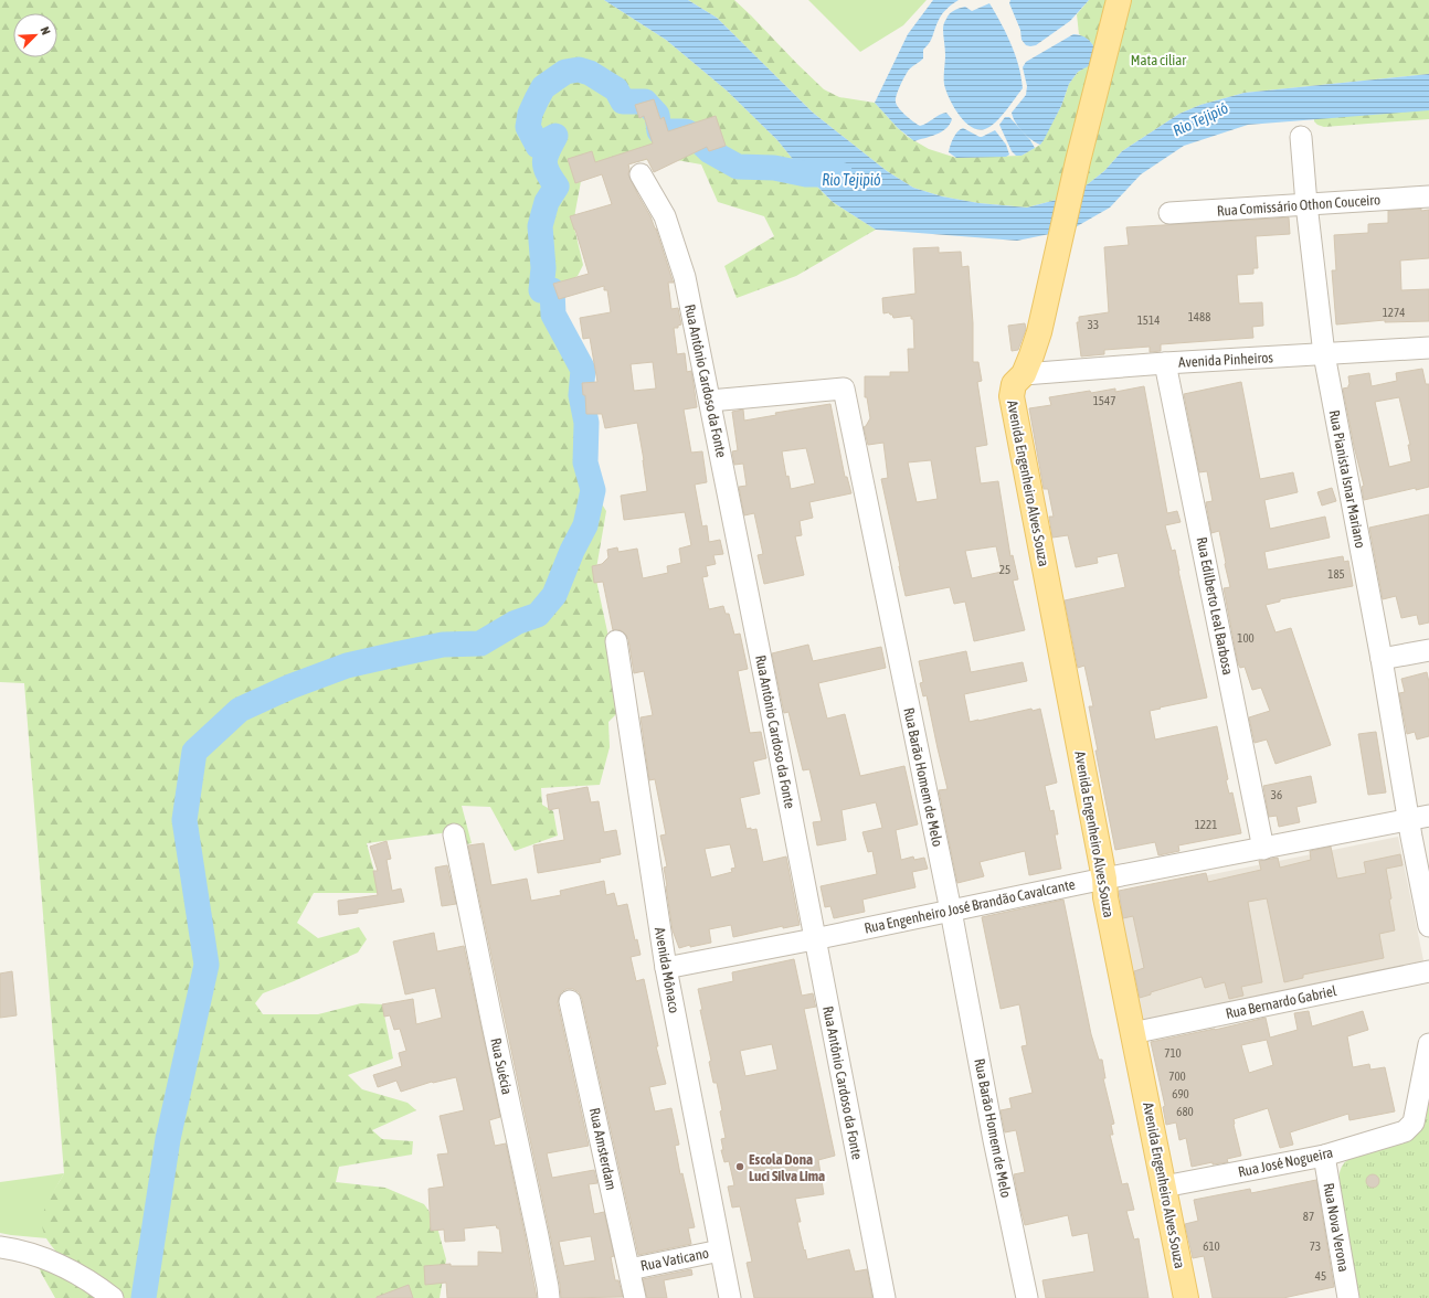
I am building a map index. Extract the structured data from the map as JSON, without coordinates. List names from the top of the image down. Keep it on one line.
{"streets":{"main road":["Avenida Engenheiro Alves Souza"],"street":["Rua Comissário Othon Couceiro","Avenida Pinheiros","Rua Antônio Cardoso da Fonte","Rua Pianista Isnar Mariano","Rua Edilberto Leal Barbosa","Rua Barão Homem de Melo","Rua Engenheiro José Brandão Cavalcante","Avenida Mônaco","Rua Bernardo Gabriel","Rua Suécia","Rua Amsterdam","Rua José Nogueira","Rua Nova Verona","Rua Vaticano"]},"crossings":[["Rua Comissário Othon Couceiro","Rua Pianista Isnar Mariano"],["Avenida Pinheiros","Rua Pianista Isnar Mariano"],["Avenida Pinheiros","Avenida Engenheiro Alves Souza"],["Avenida Pinheiros","Rua Edilberto Leal Barbosa"],["Rua Antônio Cardoso da Fonte","Rua Barão Homem de Melo"],["Rua Antônio Cardoso da Fonte","Rua Engenheiro José Brandão Cavalcante"],["Rua Pianista Isnar Mariano","Rua Engenheiro José Brandão Cavalcante"],["Avenida Engenheiro Alves Souza","Rua Engenheiro José Brandão Cavalcante"],["Avenida Engenheiro Alves Souza","Rua Bernardo Gabriel"],["Avenida Engenheiro Alves Souza","Rua José Nogueira"],["Rua Edilberto Leal Barbosa","Rua Engenheiro José Brandão Cavalcante"],["Rua Barão Homem de Melo","Rua Engenheiro José Brandão Cavalcante"],["Rua Engenheiro José Brandão Cavalcante","Avenida Mônaco"],["Avenida Mônaco","Rua Vaticano"],["Rua Amsterdam","Rua Vaticano"],["Rua José Nogueira","Rua Nova Verona"]],"water":["Rio Tejipió"],"parks":["Mata ciliar"],"places":["Escola Dona Luci Silva Lima"],"house_numbers":["1274","1488","1514","33","1547","25","185","100","36","1221","710","700","690","680","87","610","73","45"],"north":"top right"}
